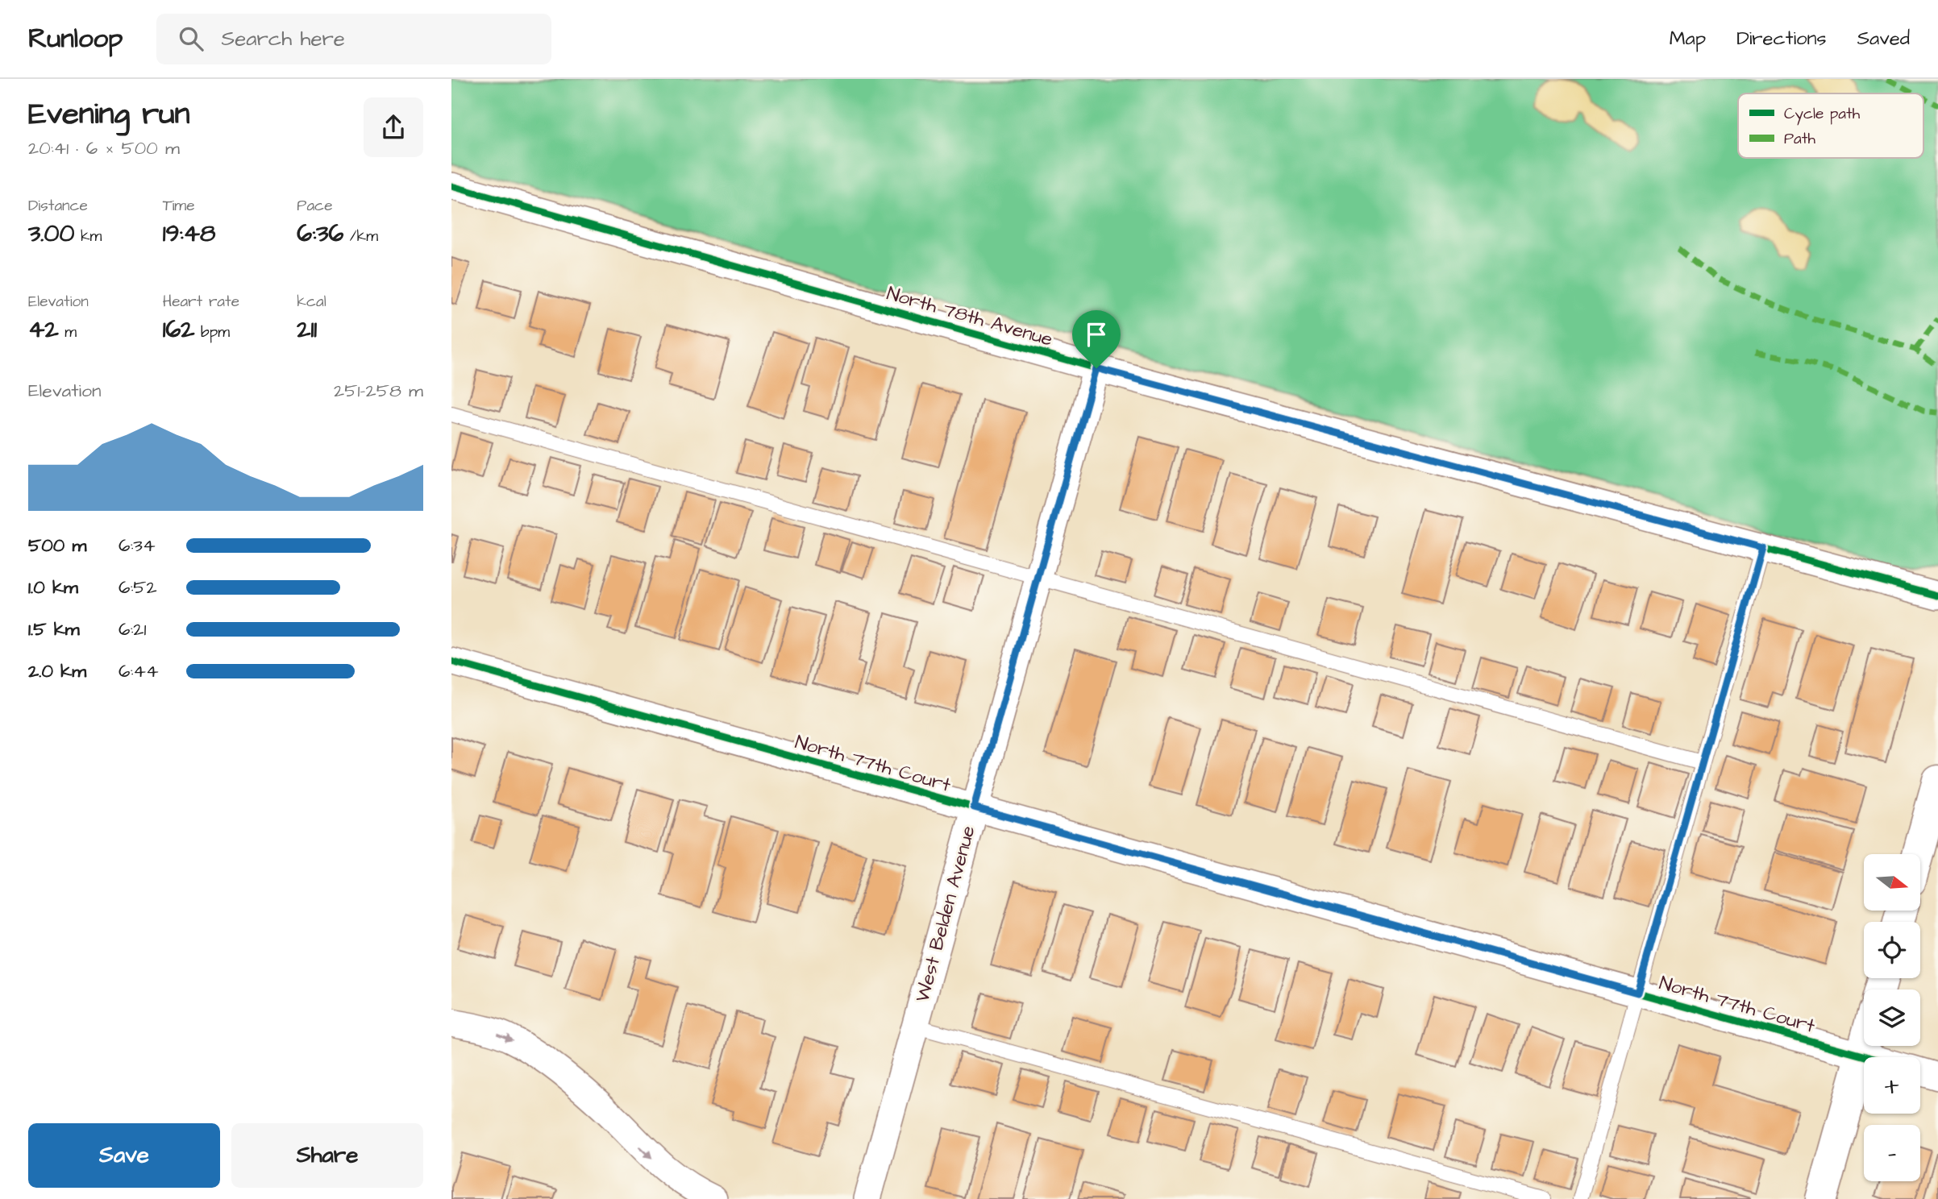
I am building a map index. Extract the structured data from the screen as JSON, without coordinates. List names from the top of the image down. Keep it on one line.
{"streets":{"street":["North 78th Avenue","North 77th Court","West Belden Avenue"]},"crossings":[["North 78th Avenue","West Belden Avenue"],["North 77th Court","West Belden Avenue"]],"legend":["Cycle path","Path"],"north":"right","page":{"header":"Runloop","search":"Search here","nav":["Map","Directions","Saved"],"heading":["Evening run","20:41 · 6 × 500 m"],"stats":[["Distance","3.00 km"],["Time","19:48"],["Pace","6:36 /km"],["Elevation","42 m"],["Heart rate","162 bpm"],["kcal","211"]],"chart":["Elevation","251–258 m"],"list":[{"name":"500 m","note":"6:34"},{"name":"1.0 km","note":"6:52"},{"name":"1.5 km","note":"6:21"},{"name":"2.0 km","note":"6:44"}],"map_buttons":["+","−"],"buttons":["Save","Share"]}}
